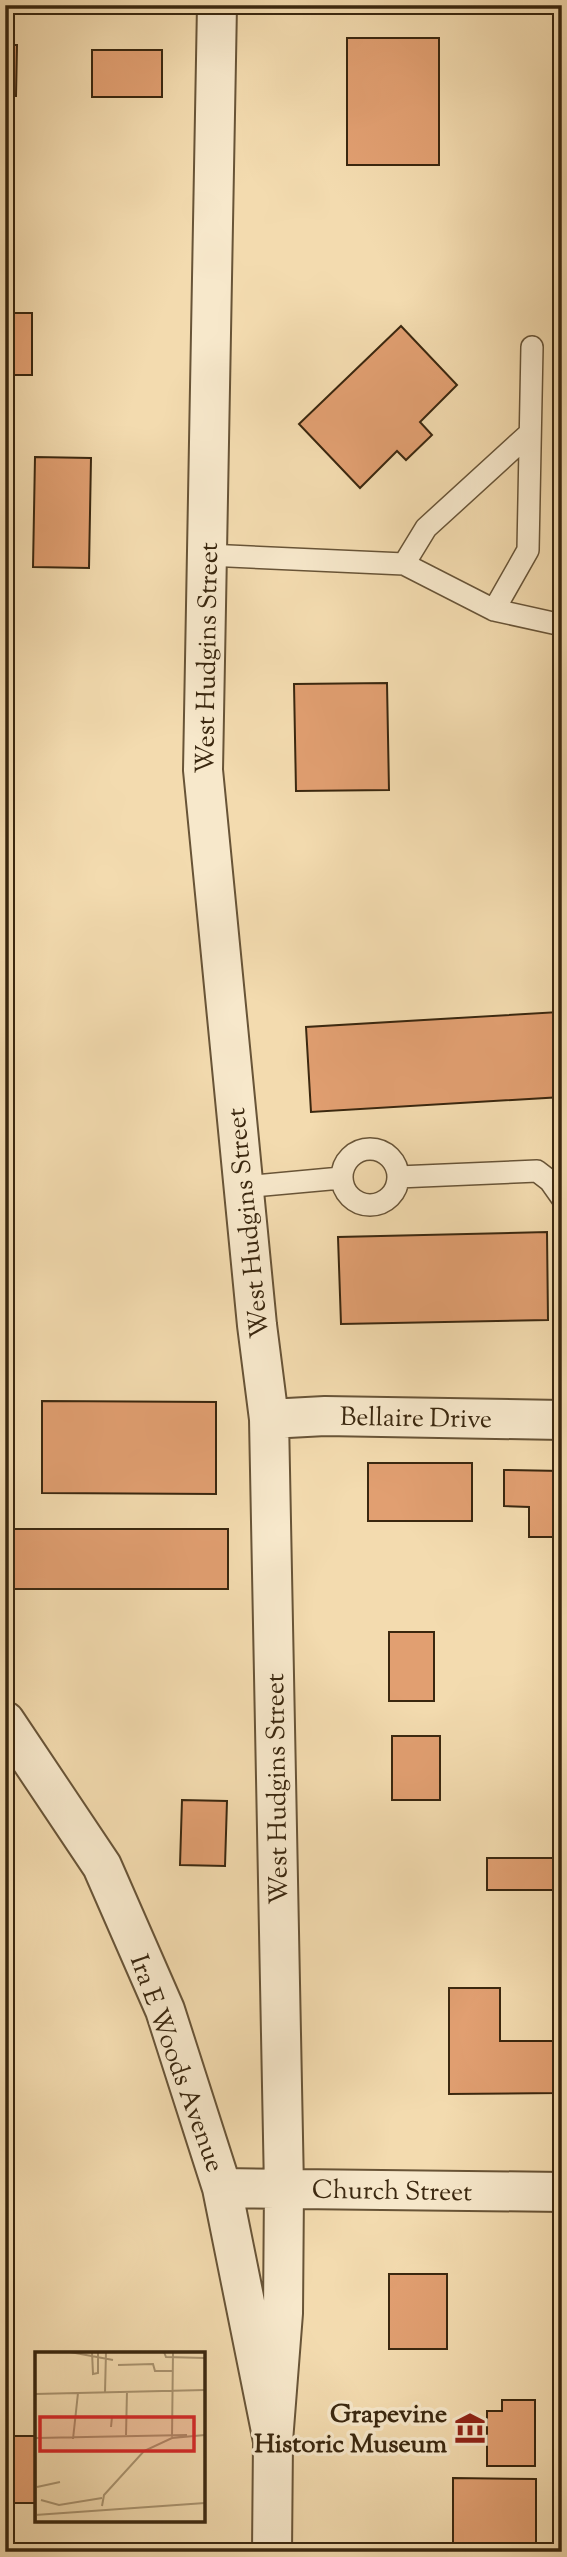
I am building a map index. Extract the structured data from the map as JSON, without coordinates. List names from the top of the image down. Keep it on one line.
{"streets":{"street":["West Hudgins Street","Bellaire Drive","Ira E Woods Avenue","Church Street"]},"crossings":[["West Hudgins Street","Bellaire Drive"],["West Hudgins Street","Ira E Woods Avenue"],["West Hudgins Street","Church Street"],["Ira E Woods Avenue","Church Street"]],"places":{"museum":["Grapevine Historic Museum"]}}
